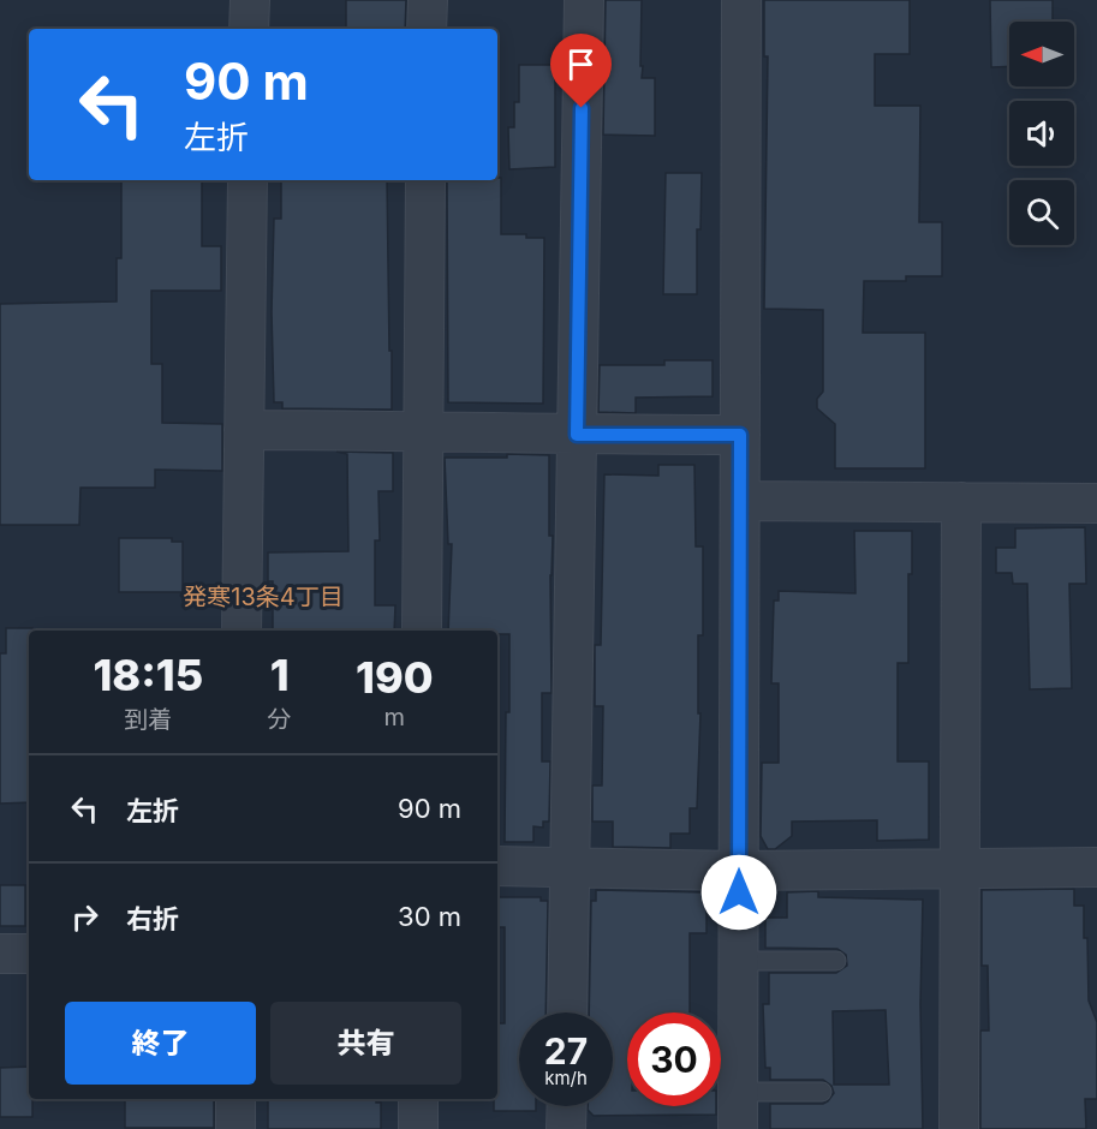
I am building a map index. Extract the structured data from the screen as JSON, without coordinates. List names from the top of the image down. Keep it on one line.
{"districts":["発寒13条4丁目"],"north":"left","page":{"turn":["90 m","左折"],"eta":["18:15","到着","1","分","190","m"],"list":[{"name":"左折","value":"90 m"},{"name":"右折","value":"30 m"}],"buttons":["終了","共有"],"speed":"27 km/h","limit":"30"}}
